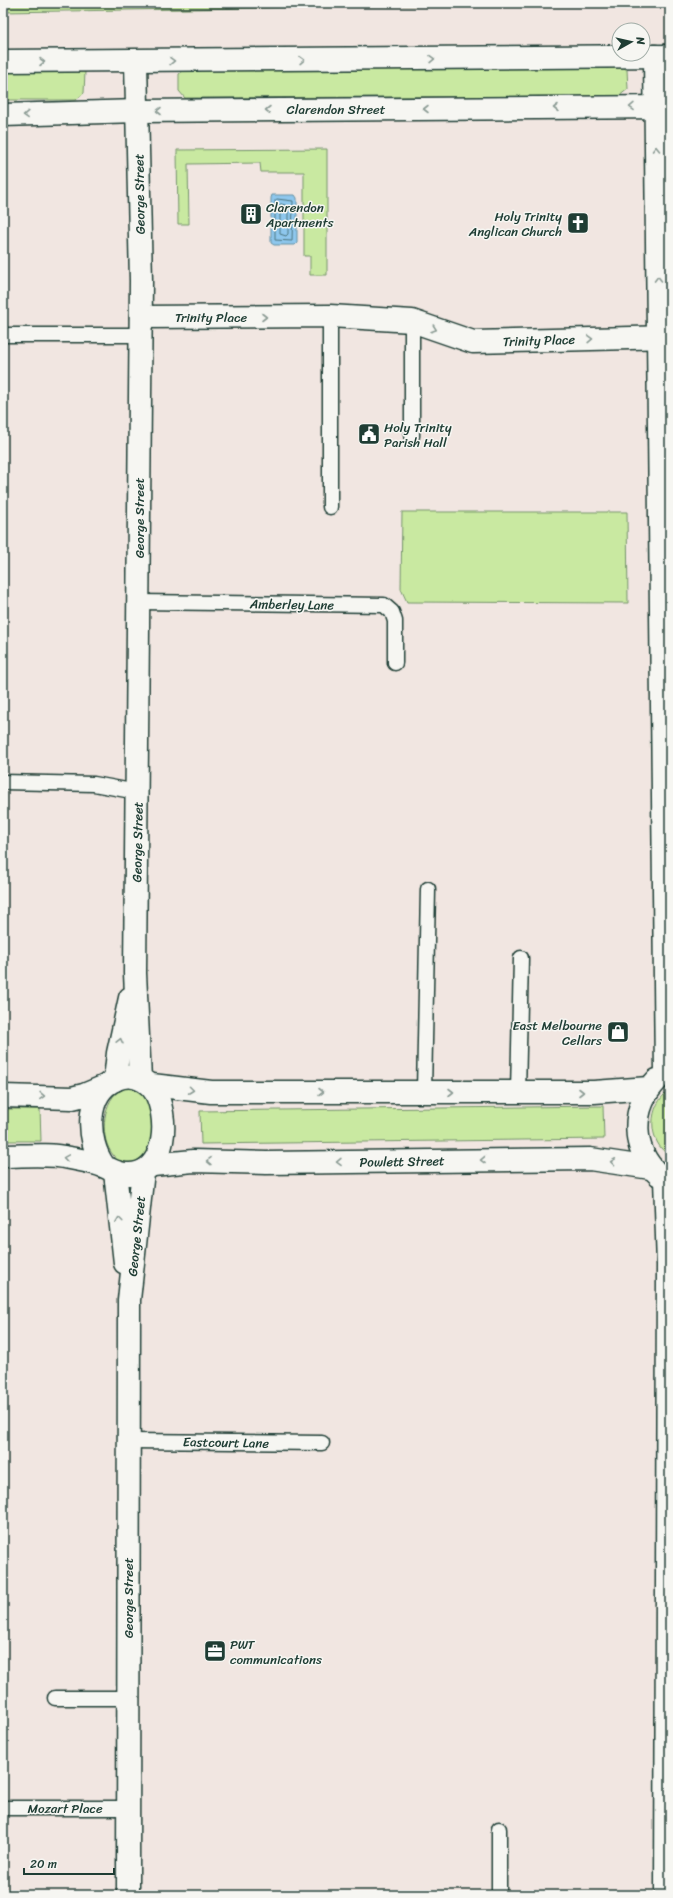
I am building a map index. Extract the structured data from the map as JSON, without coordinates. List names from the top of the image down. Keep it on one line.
{"streets":{"street":["Clarendon Street","George Street","Trinity Place","Powlett Street"],"lane":["Amberley Lane","Eastcourt Lane","Mozart Place"]},"crossings":[["Clarendon Street","George Street"],["George Street","Trinity Place"],["George Street","Amberley Lane"],["George Street","Powlett Street"],["George Street","Eastcourt Lane"],["George Street","Mozart Place"]],"one_way":["Trinity Place"],"places":{"building":["Clarendon Apartments"],"church":["Holy Trinity Anglican Church"],"public building":["Holy Trinity Parish Hall"],"shop":["East Melbourne Cellars"],"office":["PWT communications"]},"scale_bar":"20 m","north":"right"}
